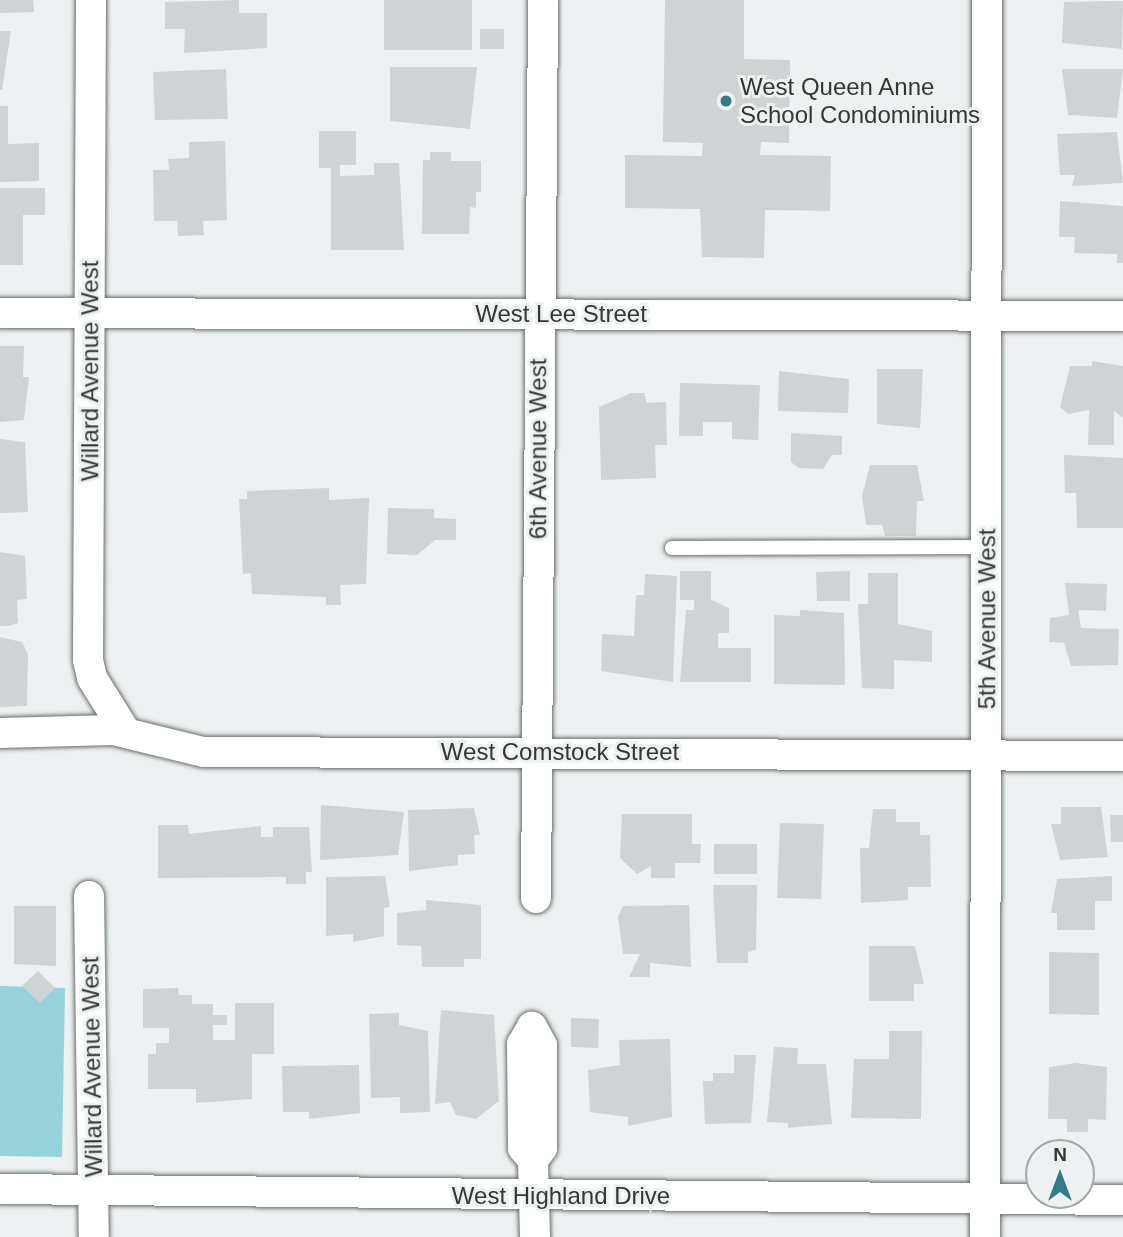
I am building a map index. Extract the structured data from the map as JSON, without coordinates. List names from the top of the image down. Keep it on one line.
{"streets":{"street":["West Lee Street","Willard Avenue West","6th Avenue West","5th Avenue West","West Comstock Street","West Highland Drive"]},"crossings":[["West Lee Street","Willard Avenue West"],["West Lee Street","6th Avenue West"],["West Lee Street","5th Avenue West"],["Willard Avenue West","West Comstock Street"],["Willard Avenue West","West Highland Drive"],["6th Avenue West","West Comstock Street"],["5th Avenue West","West Comstock Street"],["5th Avenue West","West Highland Drive"]],"places":["West Queen Anne School Condominiums"],"north":"top"}
